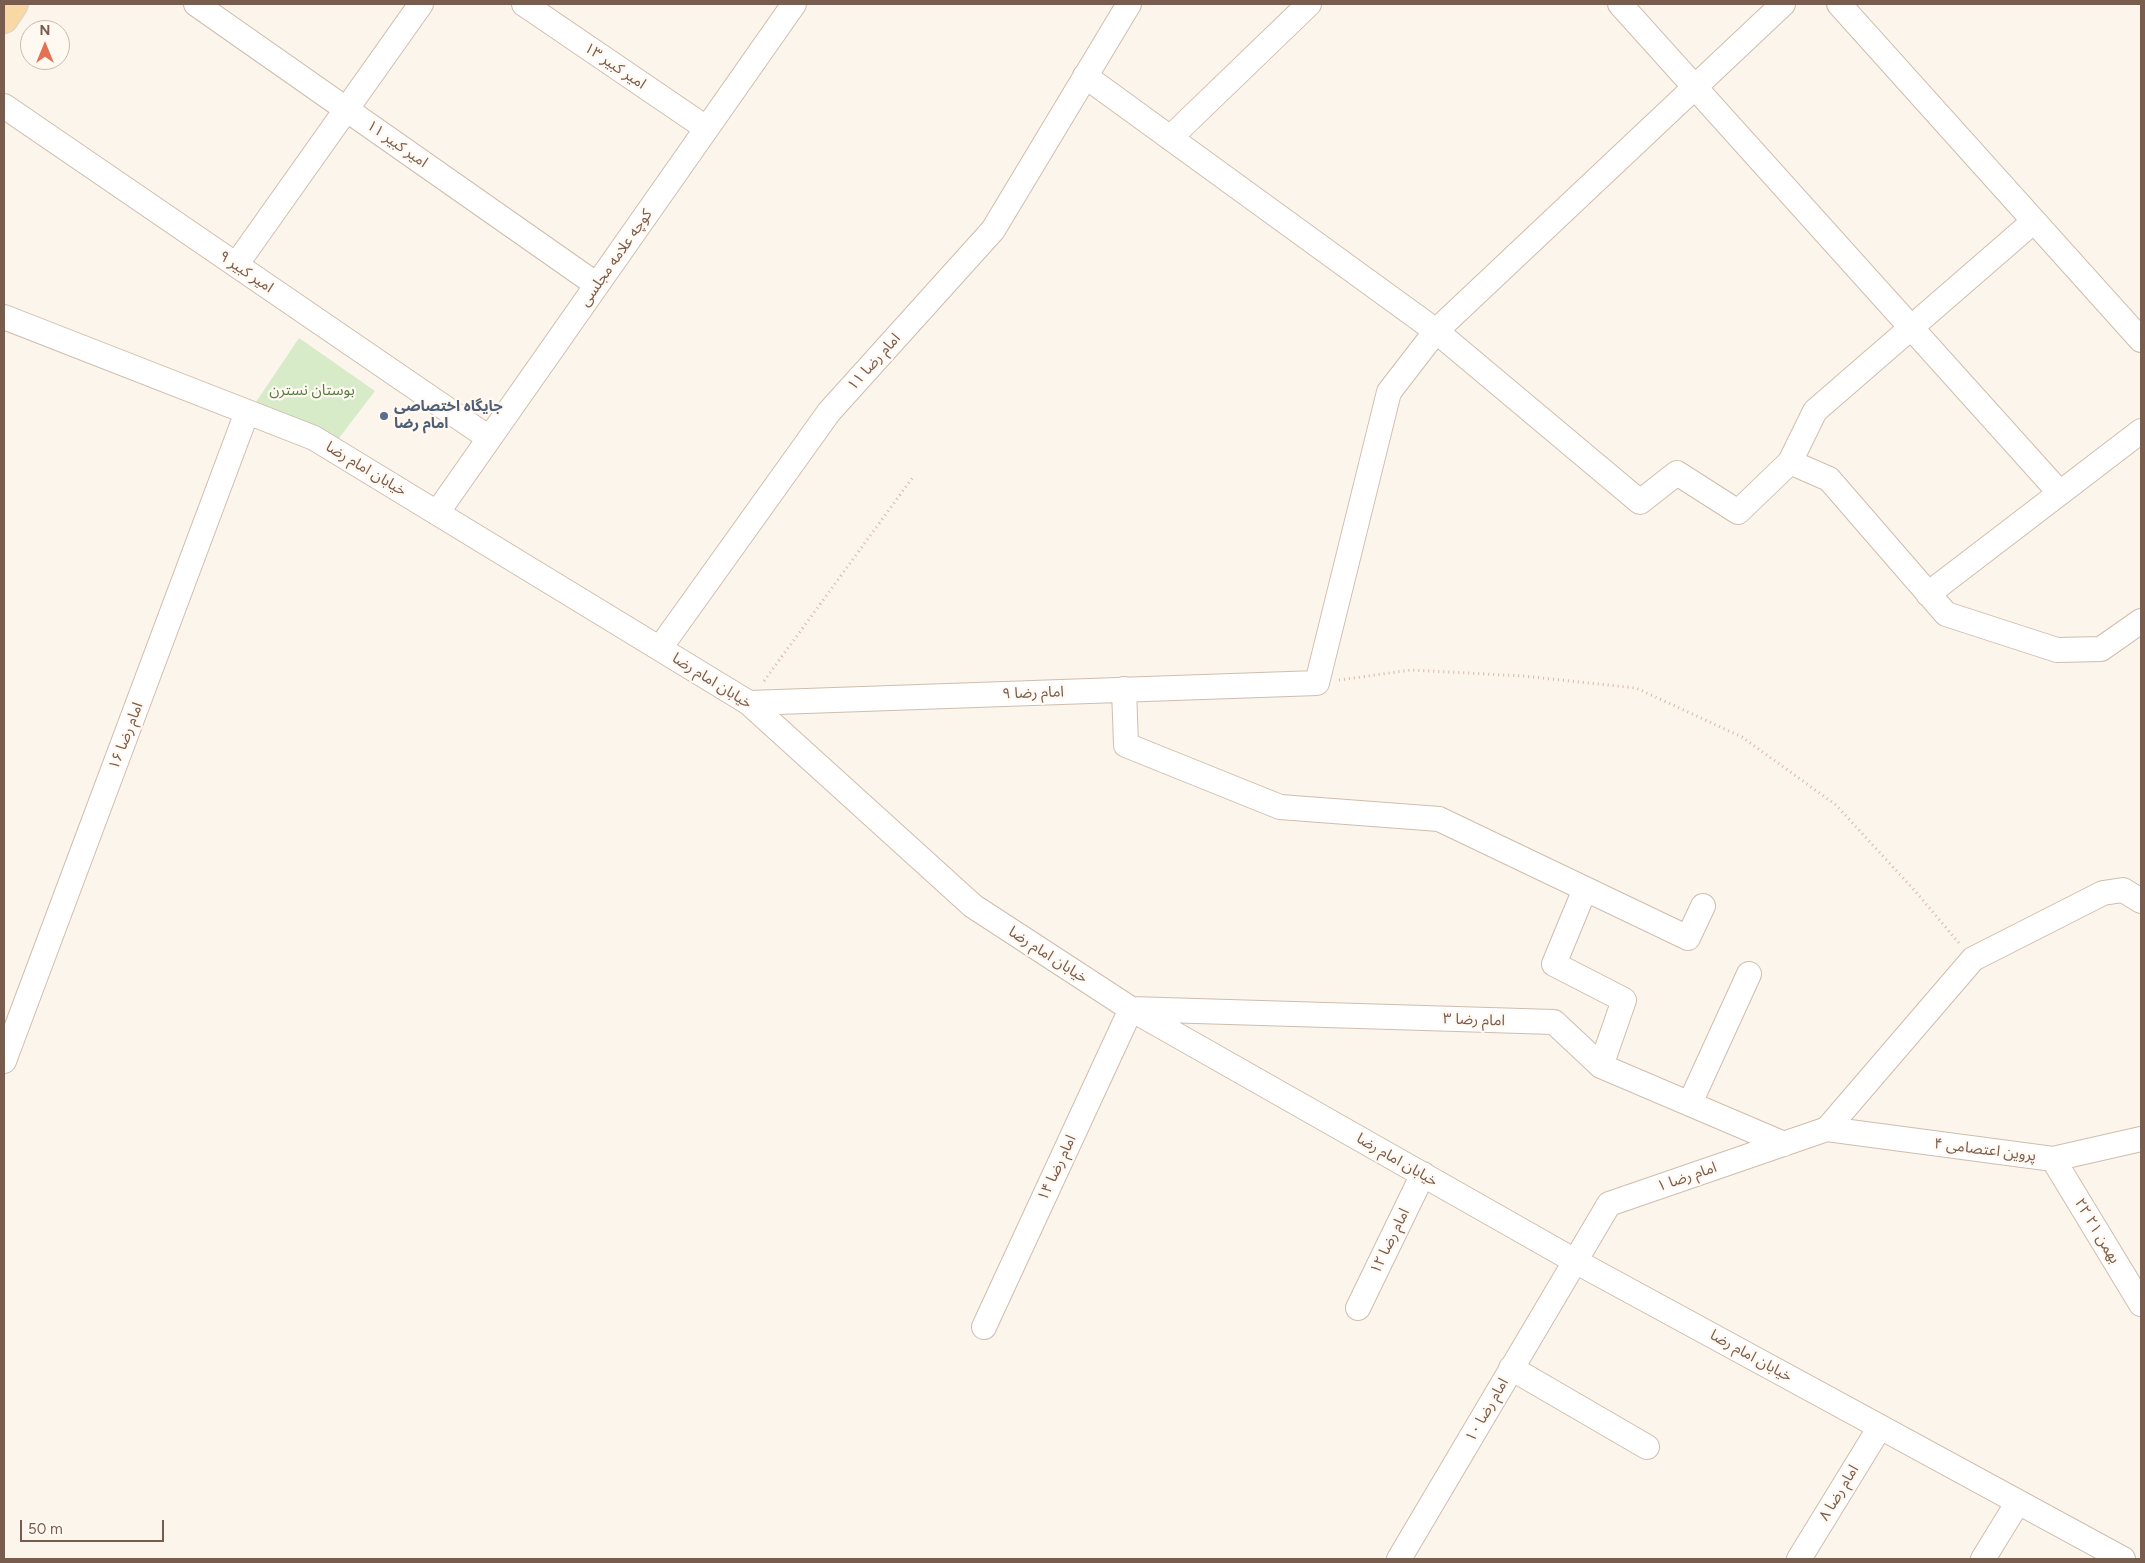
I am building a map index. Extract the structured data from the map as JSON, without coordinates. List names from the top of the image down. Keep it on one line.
{"streets":{"street":["امیر کبیر ۱۳","امیر کبیر ۱۱","کوچه علامه مجلسی","امیر کبیر ۹","امام رضا ۱۱","خیابان امام رضا","امام رضا ۹","امام رضا ۱۶","امام رضا ۳","پروین اعتصامی ۴","امام رضا ۱۴","امام رضا ۱","۲۲ بهمن ۲۱","امام رضا ۱۲","امام رضا ۱۰","امام رضا ۸"]},"crossings":[["امیر کبیر ۱۳","کوچه علامه مجلسی"],["امیر کبیر ۱۱","کوچه علامه مجلسی"],["کوچه علامه مجلسی","امیر کبیر ۹"],["کوچه علامه مجلسی","خیابان امام رضا"],["امام رضا ۱۱","خیابان امام رضا"],["خیابان امام رضا","امام رضا ۹"],["خیابان امام رضا","امام رضا ۱۶"],["خیابان امام رضا","امام رضا ۳"],["خیابان امام رضا","امام رضا ۱۴"],["خیابان امام رضا","امام رضا ۱"],["خیابان امام رضا","امام رضا ۱۲"],["خیابان امام رضا","امام رضا ۱۰"],["خیابان امام رضا","امام رضا ۸"],["امام رضا ۳","امام رضا ۱۴"],["امام رضا ۳","امام رضا ۱"],["پروین اعتصامی ۴","امام رضا ۱"],["پروین اعتصامی ۴","۲۲ بهمن ۲۱"],["امام رضا ۱","امام رضا ۱۰"]],"parks":["بوستان نسترن"],"places":["جایگاه اختصاصی امام رضا"],"scale_bar":"50 m","north":"top"}
